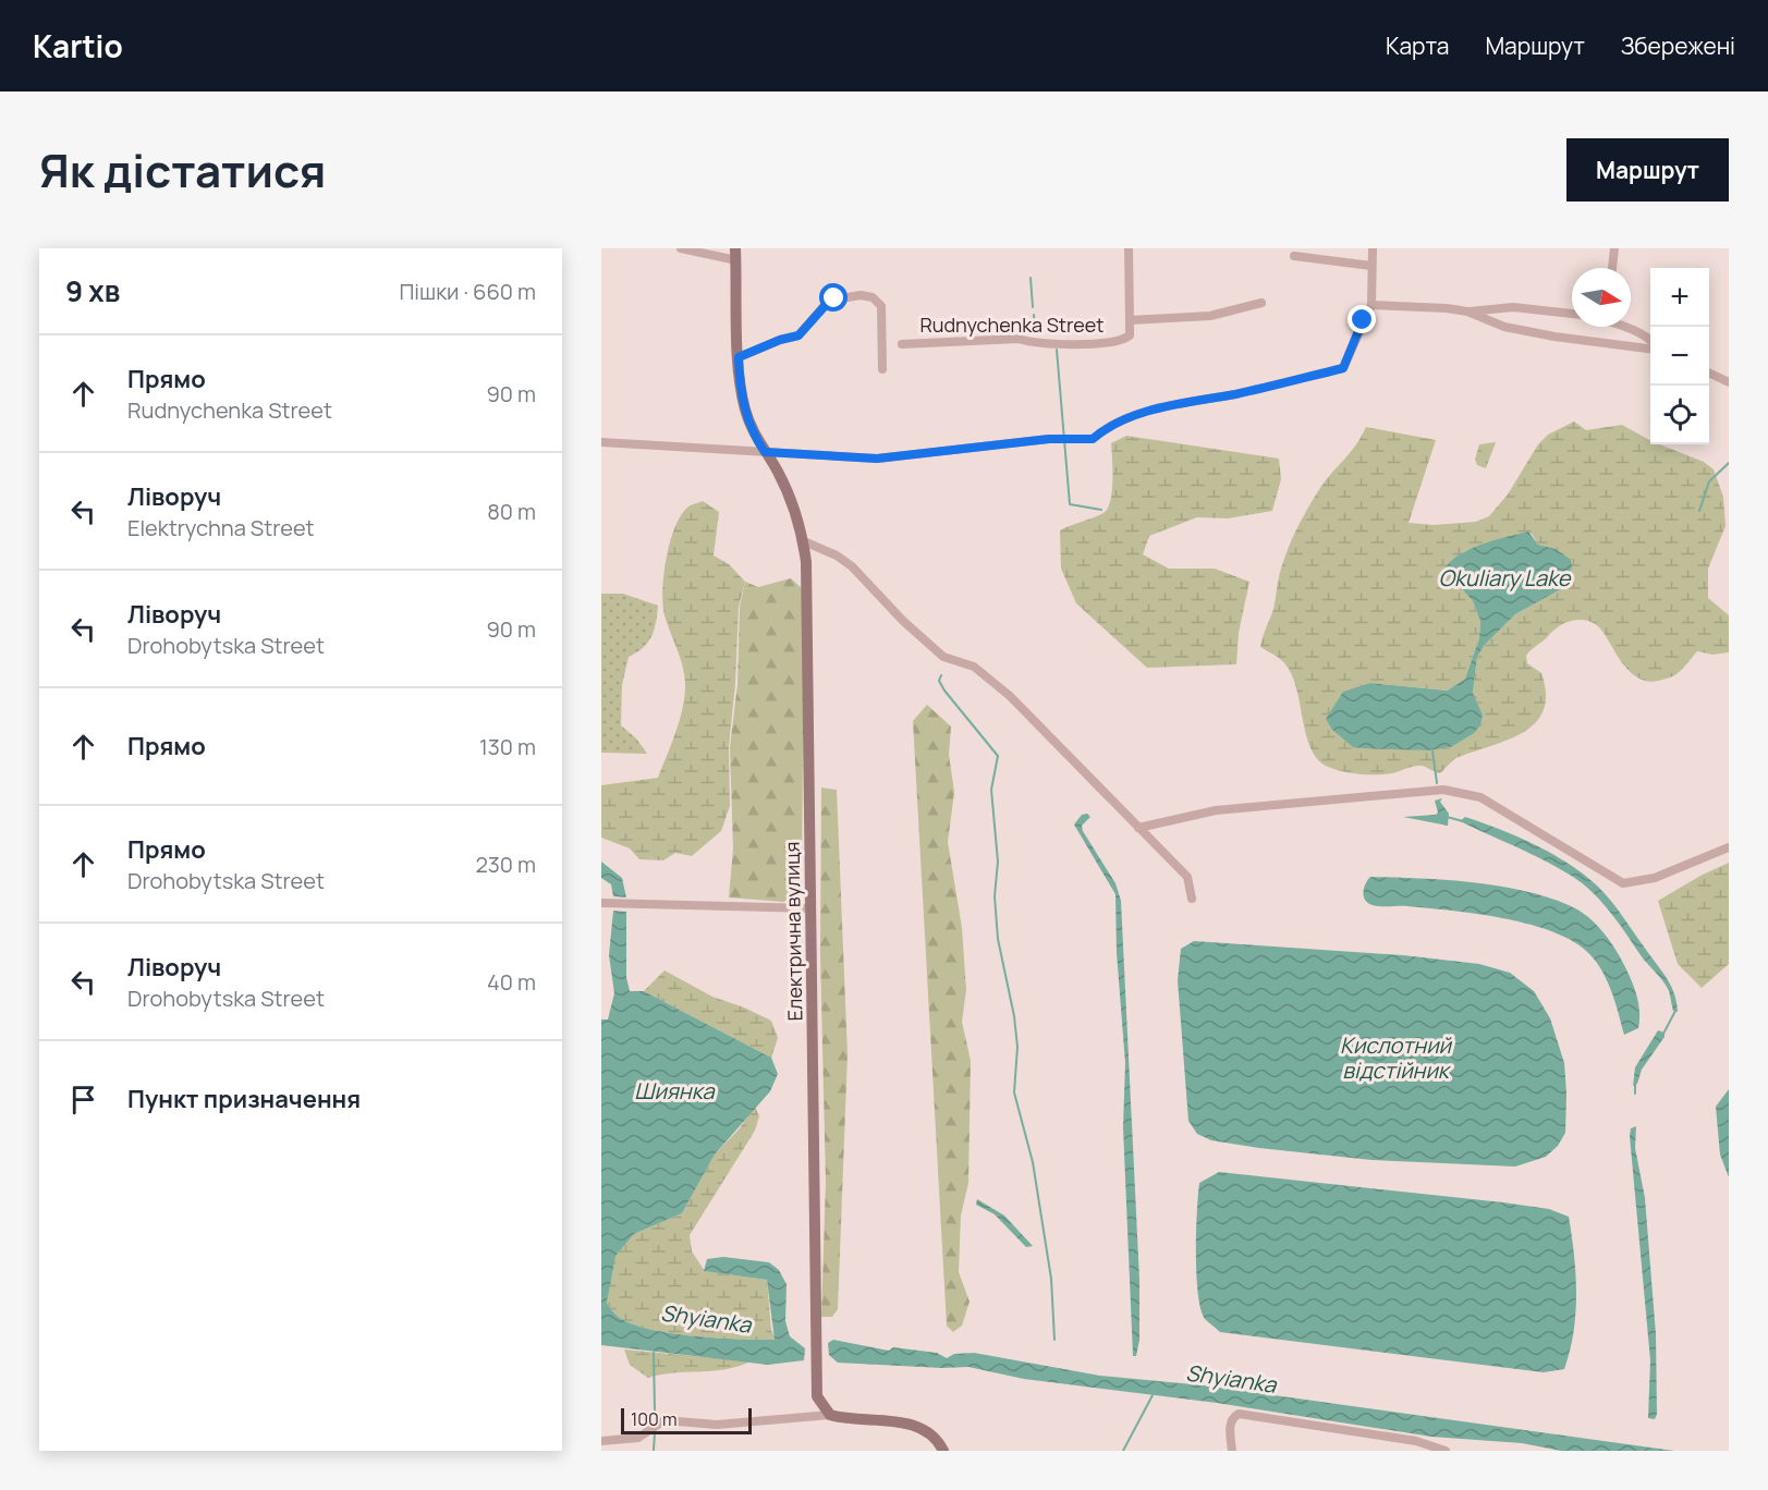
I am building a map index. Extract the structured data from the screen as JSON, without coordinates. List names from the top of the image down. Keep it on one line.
{"streets":{"street":["Rudnychenka Street","Електрична вулиця"]},"water":["Okuliary Lake","Кислотний відстійник","Шиянка","Shyianka"],"scale_bar":"100 m","north":"right","page":{"header":"Kartio","nav":["Карта","Маршрут","Збережені"],"title":"Як дістатися","buttons":"Маршрут","heading":["9 хв","Пішки · 660 m"],"map_buttons":["+","−"],"list":[["Прямо","Rudnychenka Street","90 m"],["Ліворуч","Elektrychna Street","80 m"],["Ліворуч","Drohobytska Street","90 m"],["Прямо","130 m"],["Прямо","Drohobytska Street","230 m"],["Ліворуч","Drohobytska Street","40 m"],"Пункт призначення"],"scale":"100 m"}}
